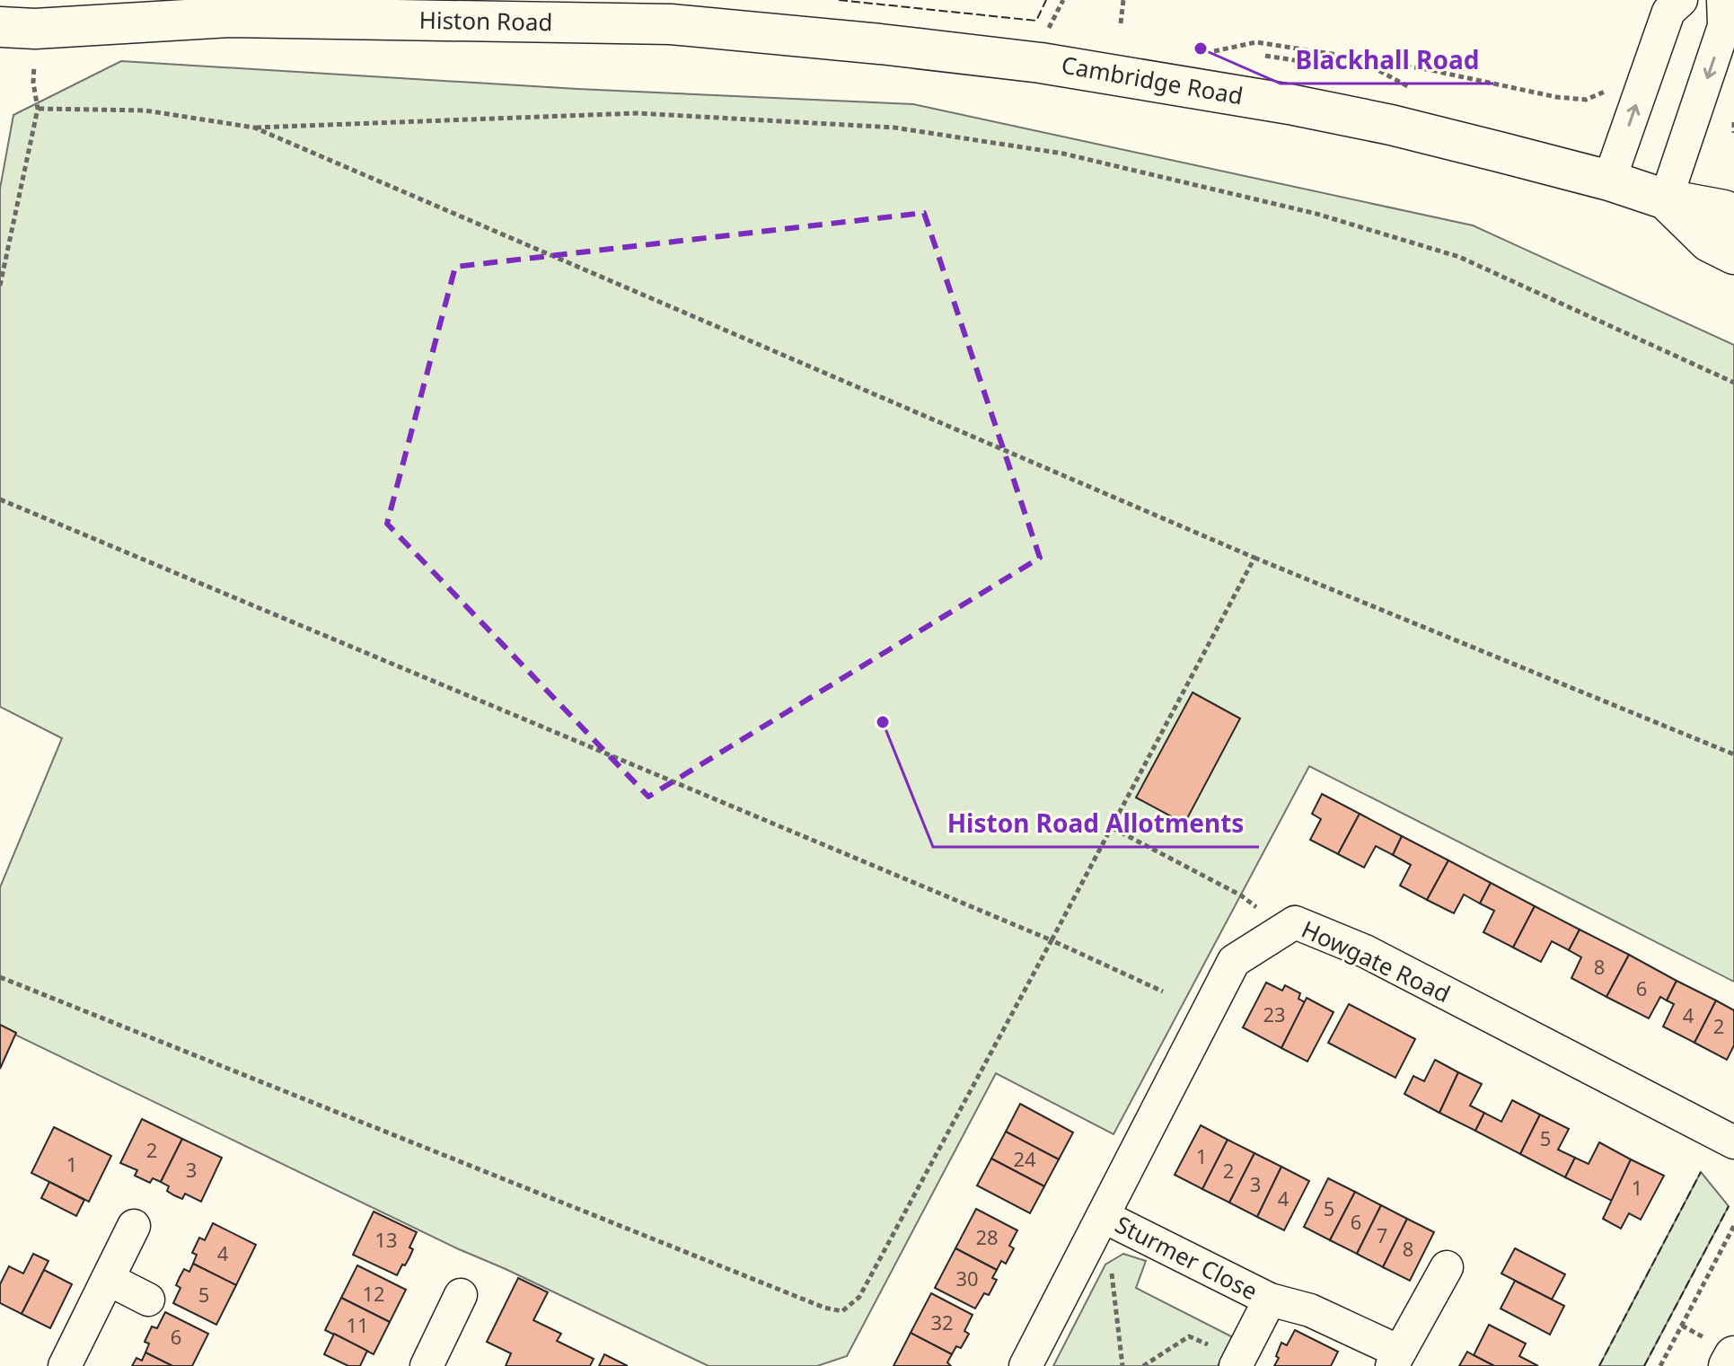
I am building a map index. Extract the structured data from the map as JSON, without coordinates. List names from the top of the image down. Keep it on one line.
{"streets":{"main road":["Histon Road","Cambridge Road"],"street":["Howgate Road","Sturmer Close"]},"crossings":[["Histon Road","Cambridge Road"],["Howgate Road","Sturmer Close"]],"places":["Blackhall Road","Histon Road Allotments"],"house_numbers":["8","6","23","4","2","5","2","1","24","1","3","2","3","1","4","5","6","7","28","13","8","4","30","12","5","32","11","6"]}
